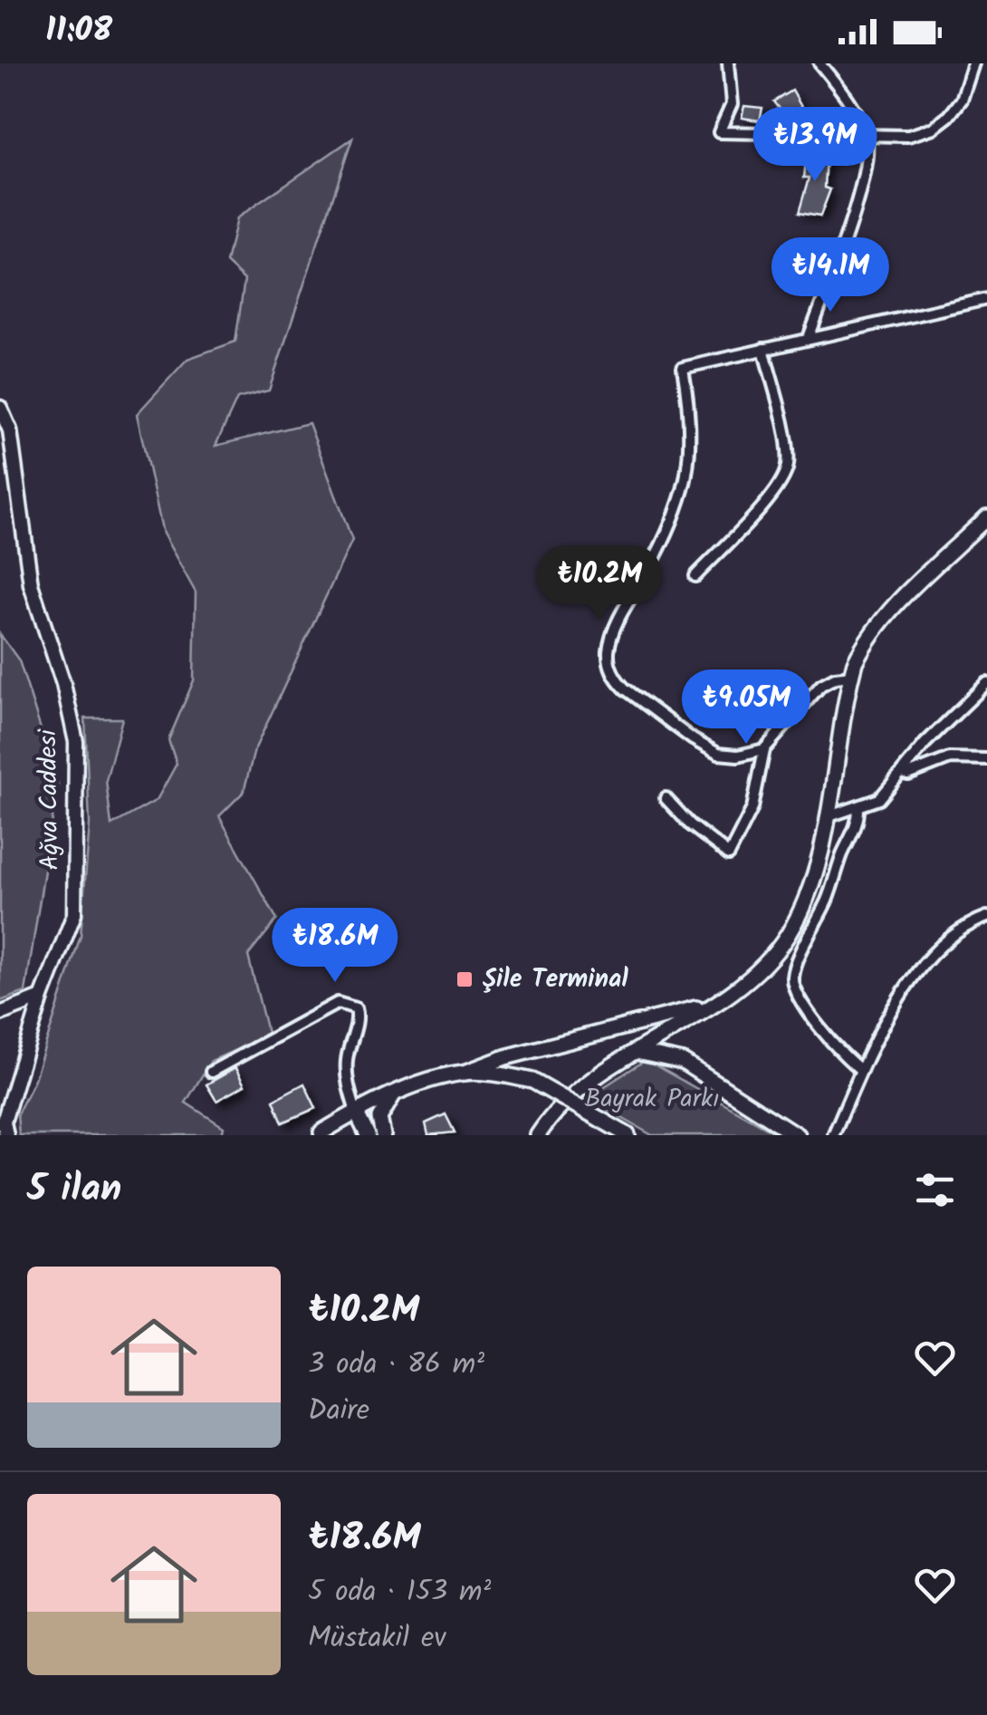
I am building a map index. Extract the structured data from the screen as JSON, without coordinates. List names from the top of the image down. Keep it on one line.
{"streets":{"street":["Ağva Caddesi"]},"parks":["Bayrak Parkı"],"places":{"transit":["Şile Terminal"]},"page":{"status":"11:08","price":["₺13.9M","₺14.1M","₺10.2M","₺9.05M","₺18.6M"],"heading":"5 ilan","list":[{"name":"₺10.2M","note":"3 oda · 86 m² · Daire"},{"name":"₺18.6M","note":"5 oda · 153 m² · Müstakil ev"}]}}
